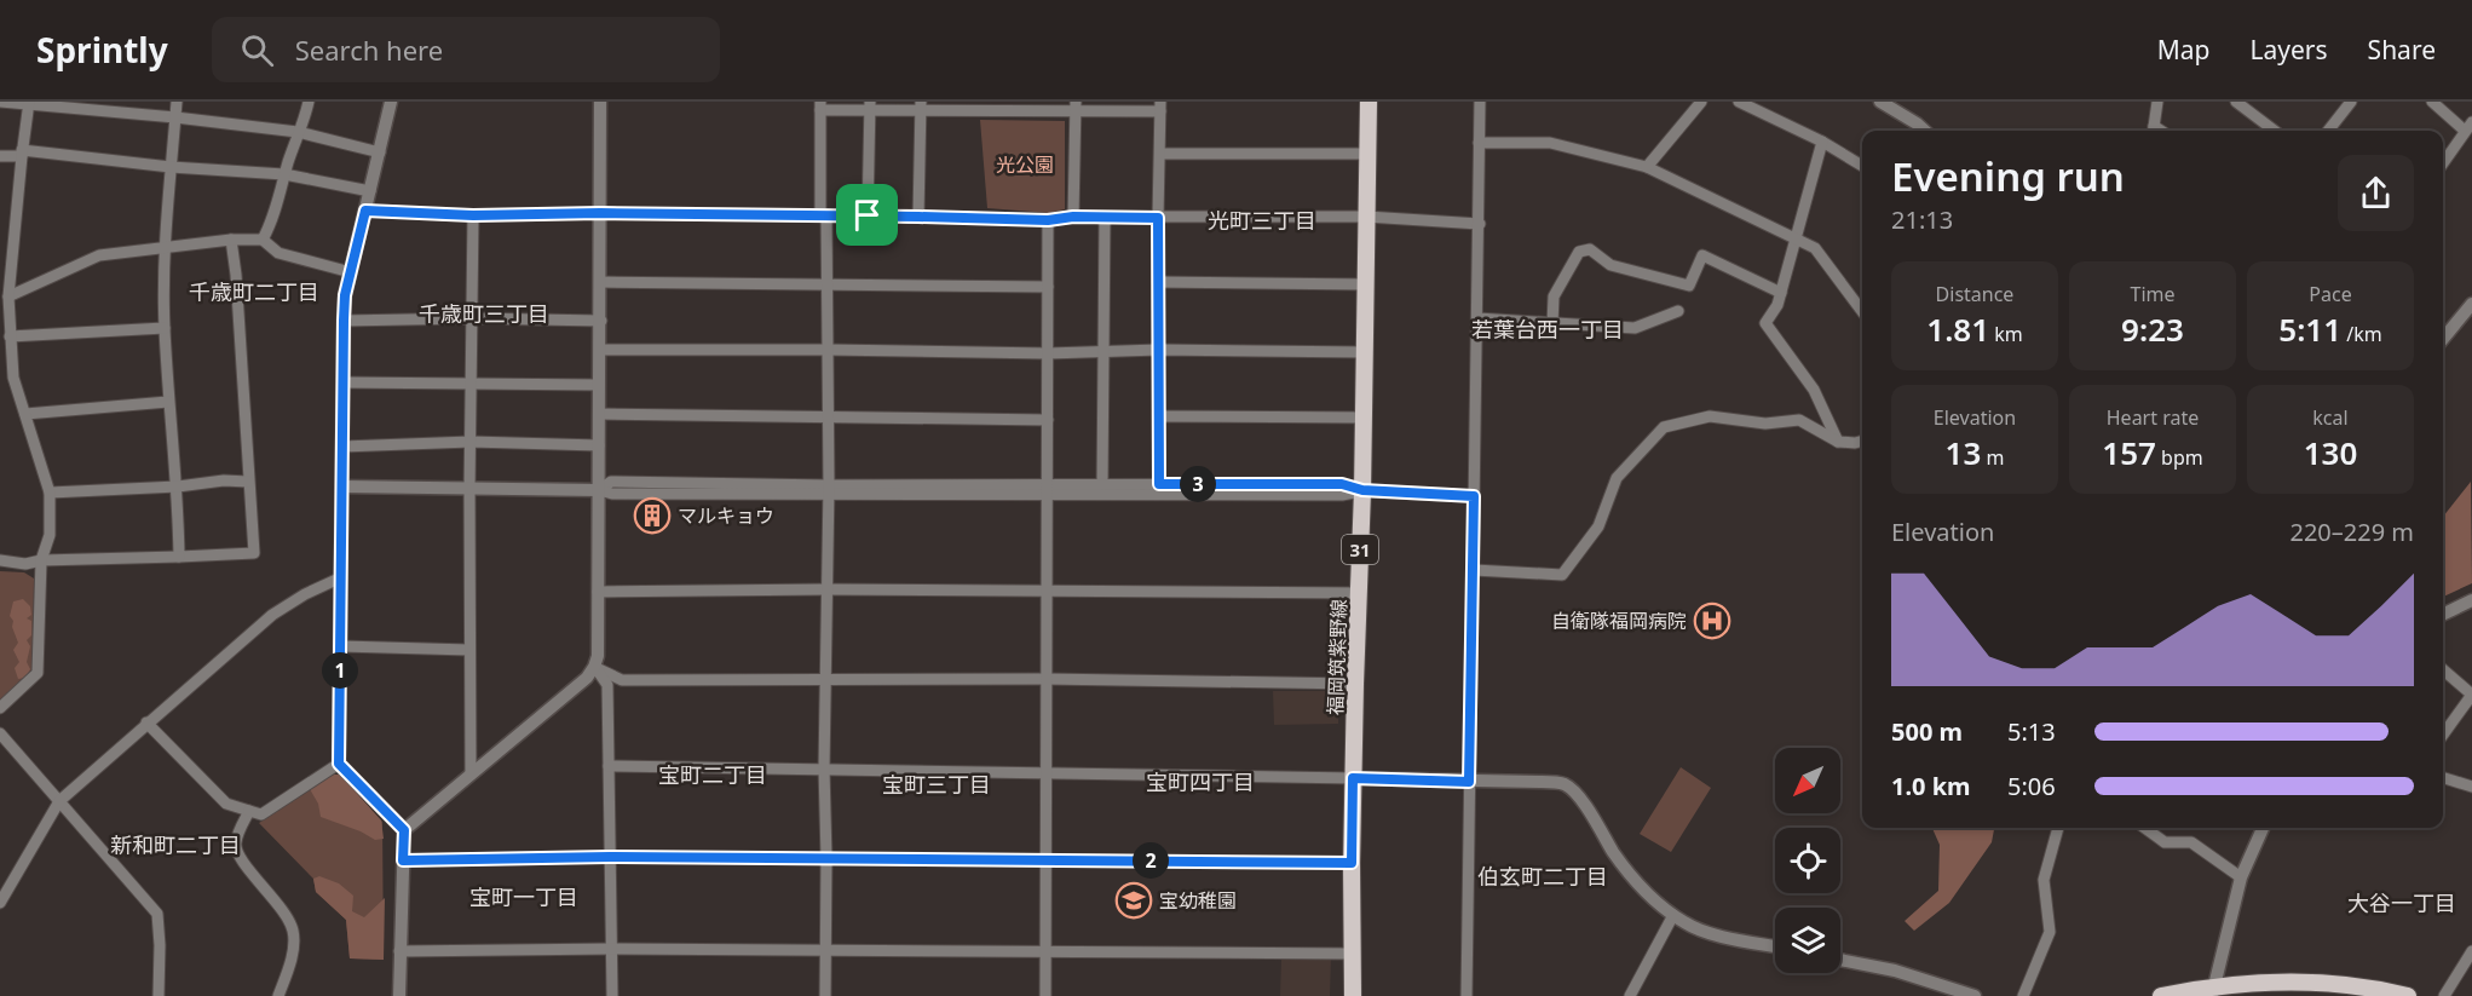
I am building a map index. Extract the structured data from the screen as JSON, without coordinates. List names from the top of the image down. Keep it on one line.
{"streets":{"main road":["31","福岡筑紫野線"]},"districts":["光町三丁目","千歳町二丁目","千歳町三丁目","若葉台西一丁目","宝町二丁目","宝町四丁目","宝町三丁目","新和町二丁目","伯玄町二丁目","宝町一丁目","大谷一丁目"],"parks":["光公園"],"places":{"building":["マルキョウ"],"hospital":["自衛隊福岡病院"],"school or university":["宝幼稚園"]},"north":"bottom left","page":{"header":"Sprintly","search":"Search here","nav":["Map","Layers","Share"],"heading":["Evening run","21:13"],"stats":[["Distance","1.81 km"],["Time","9:23"],["Pace","5:11 /km"],["Elevation","13 m"],["Heart rate","157 bpm"],["kcal","130"]],"pins":["3","1","2"],"chart":["Elevation","220–229 m"],"list":[{"name":"500 m","note":"5:13"},{"name":"1.0 km","note":"5:06"}]}}
